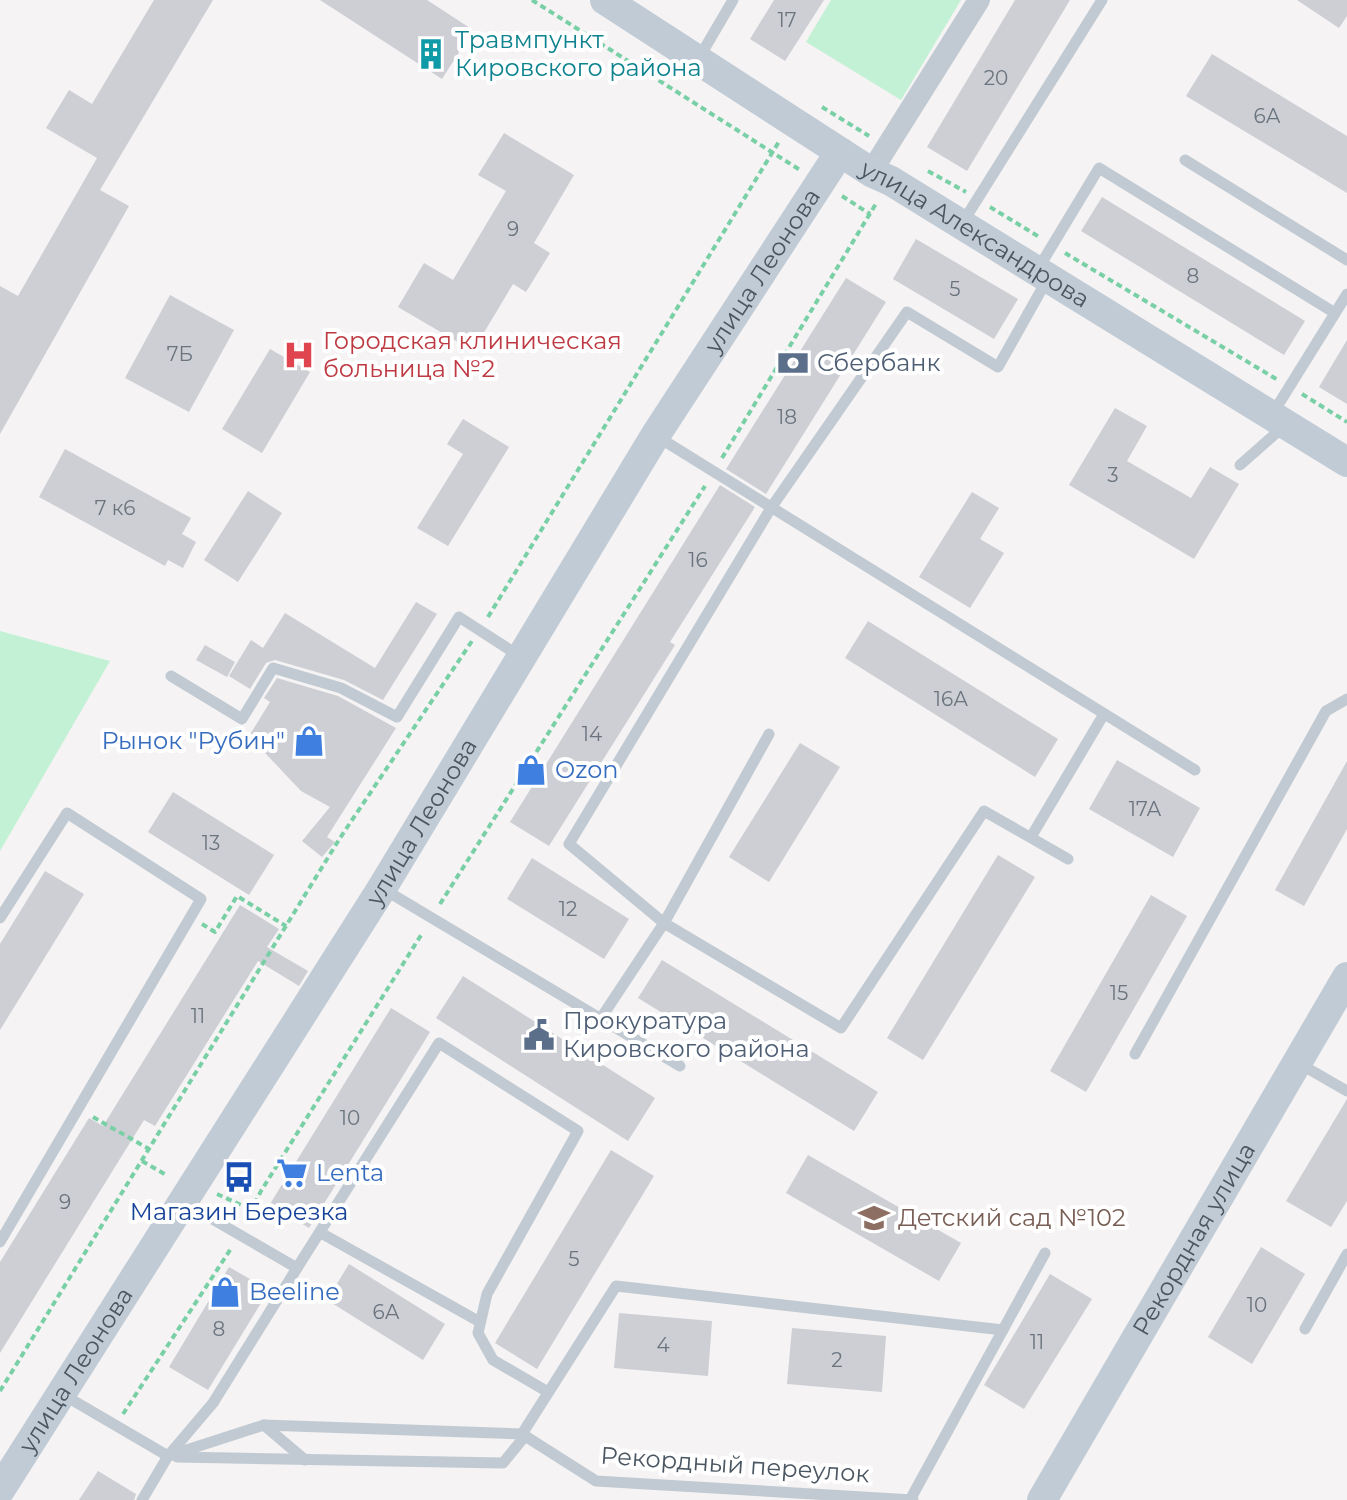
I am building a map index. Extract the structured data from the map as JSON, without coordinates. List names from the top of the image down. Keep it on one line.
{"streets":{"street":["улица Александрова","улица Леонова","Рекордная улица"],"lane":["Рекордный переулок"]},"crossings":[["улица Александрова","улица Леонова"]],"places":{"building":["Травмпункт Кировского района"],"hospital":["Городская клиническая больница №2"],"bank":["Сбербанк"],"shop":["Рынок \"Рубин\"","Ozon","Beeline"],"public building":["Прокуратура Кировского района"],"supermarket":["Lenta"],"bus stop":["Магазин Березка"],"school or university":["Детский сад №102"]},"house_numbers":["17","20","6А","9","8","5","7Б","18","3","7 к6","16","16А","14","17А","13","12","15","11","10","9","5","10","6А","8","11","4","2"]}
